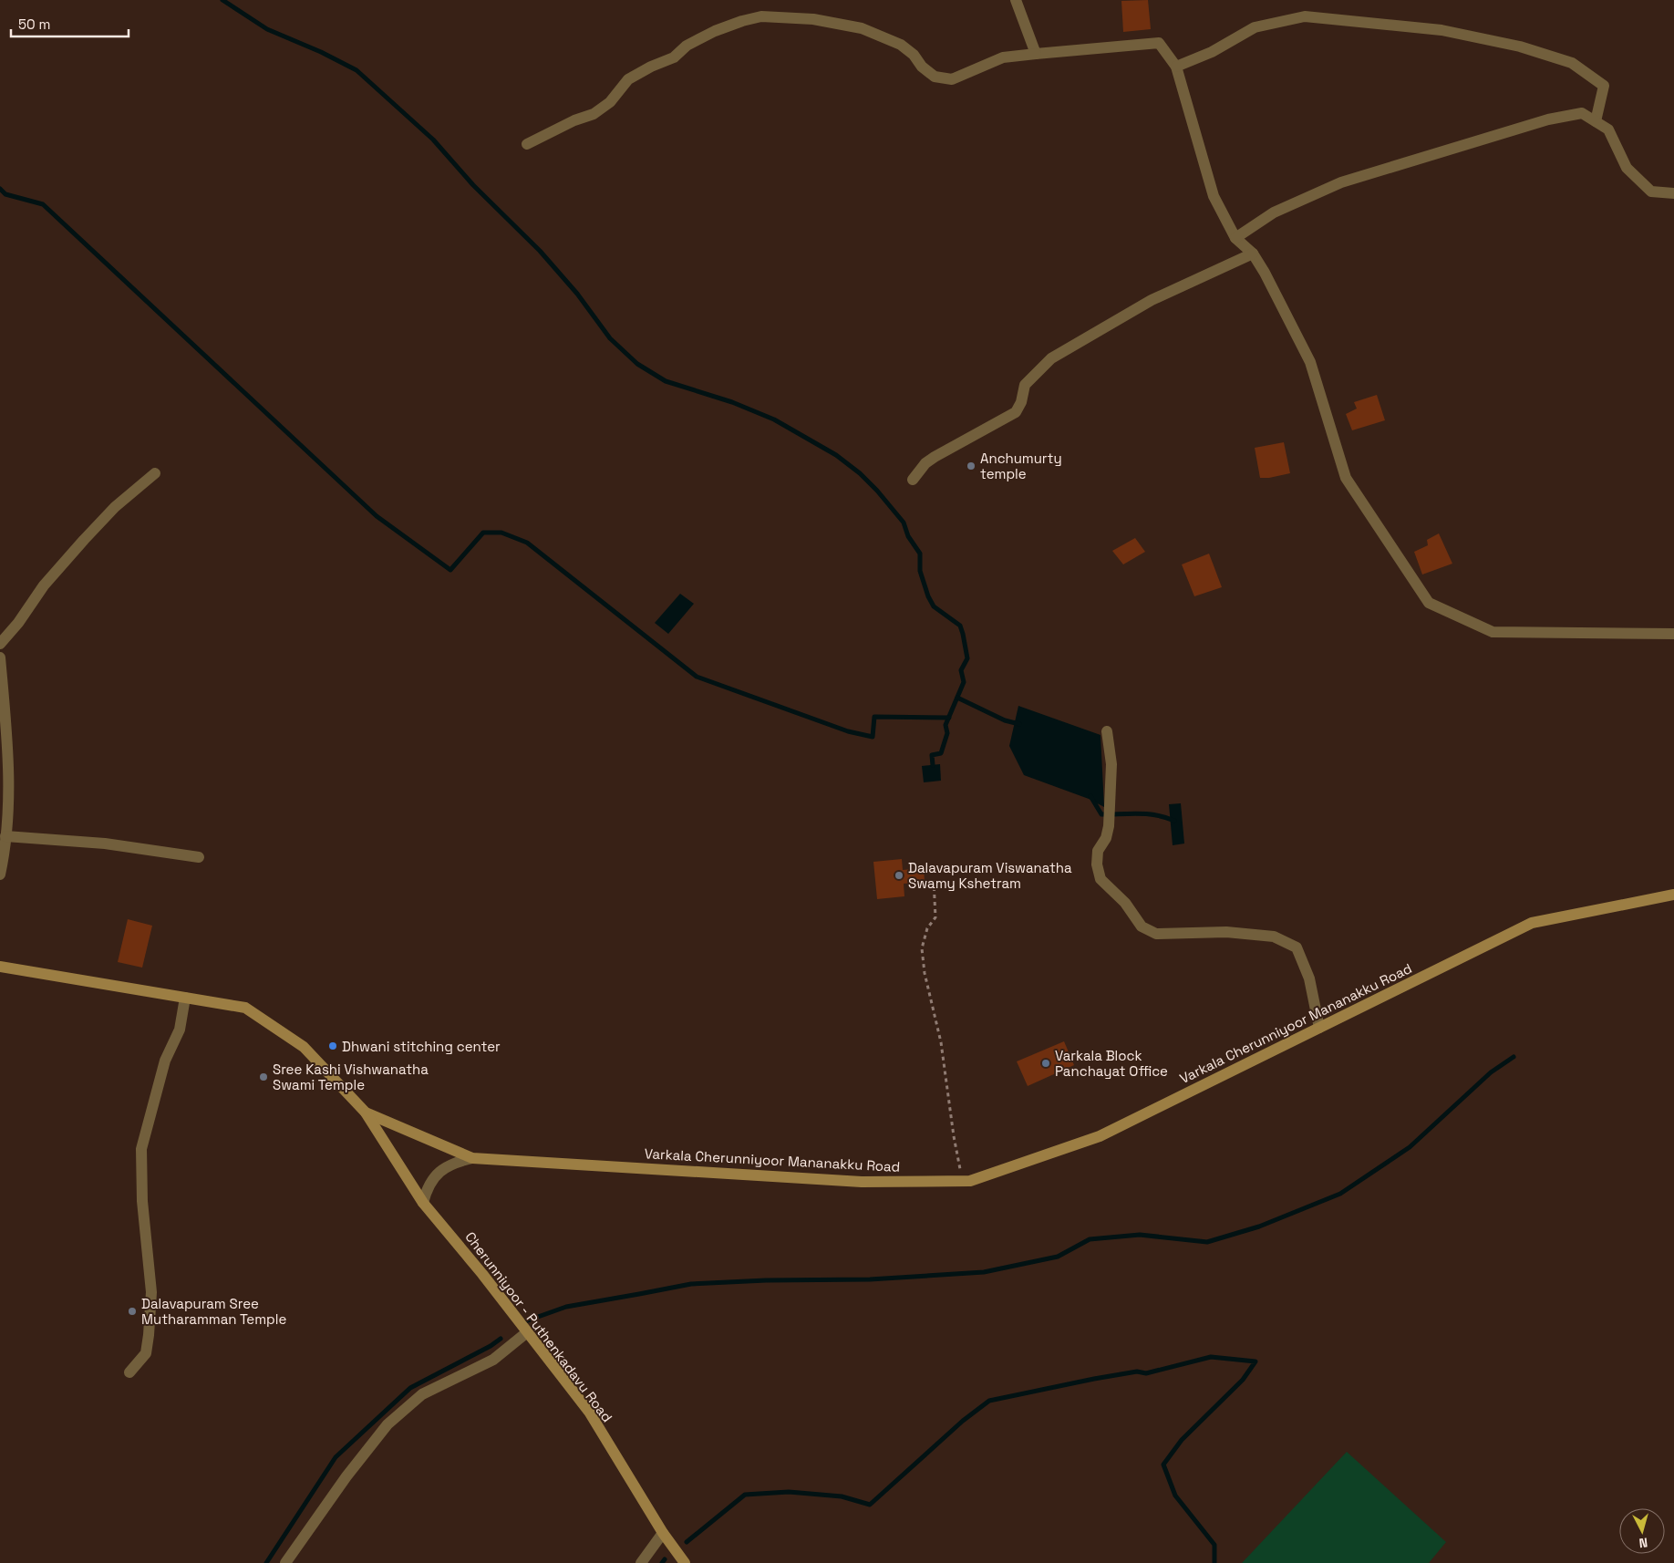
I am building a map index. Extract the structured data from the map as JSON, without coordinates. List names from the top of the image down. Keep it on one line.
{"streets":{"main road":["Varkala Cherunniyoor Mananakku Road","Cherunniyoor - Puthenkadavu Road"]},"crossings":[["Varkala Cherunniyoor Mananakku Road","Cherunniyoor - Puthenkadavu Road"]],"places":["Anchumurty temple","Dalavapuram Viswanatha Swamy Kshetram","Dhwani stitching center","Varkala Block Panchayat Office","Sree Kashi Vishwanatha Swami Temple","Dalavapuram Sree Mutharamman Temple"],"scale_bar":"50 m","north":"bottom"}
